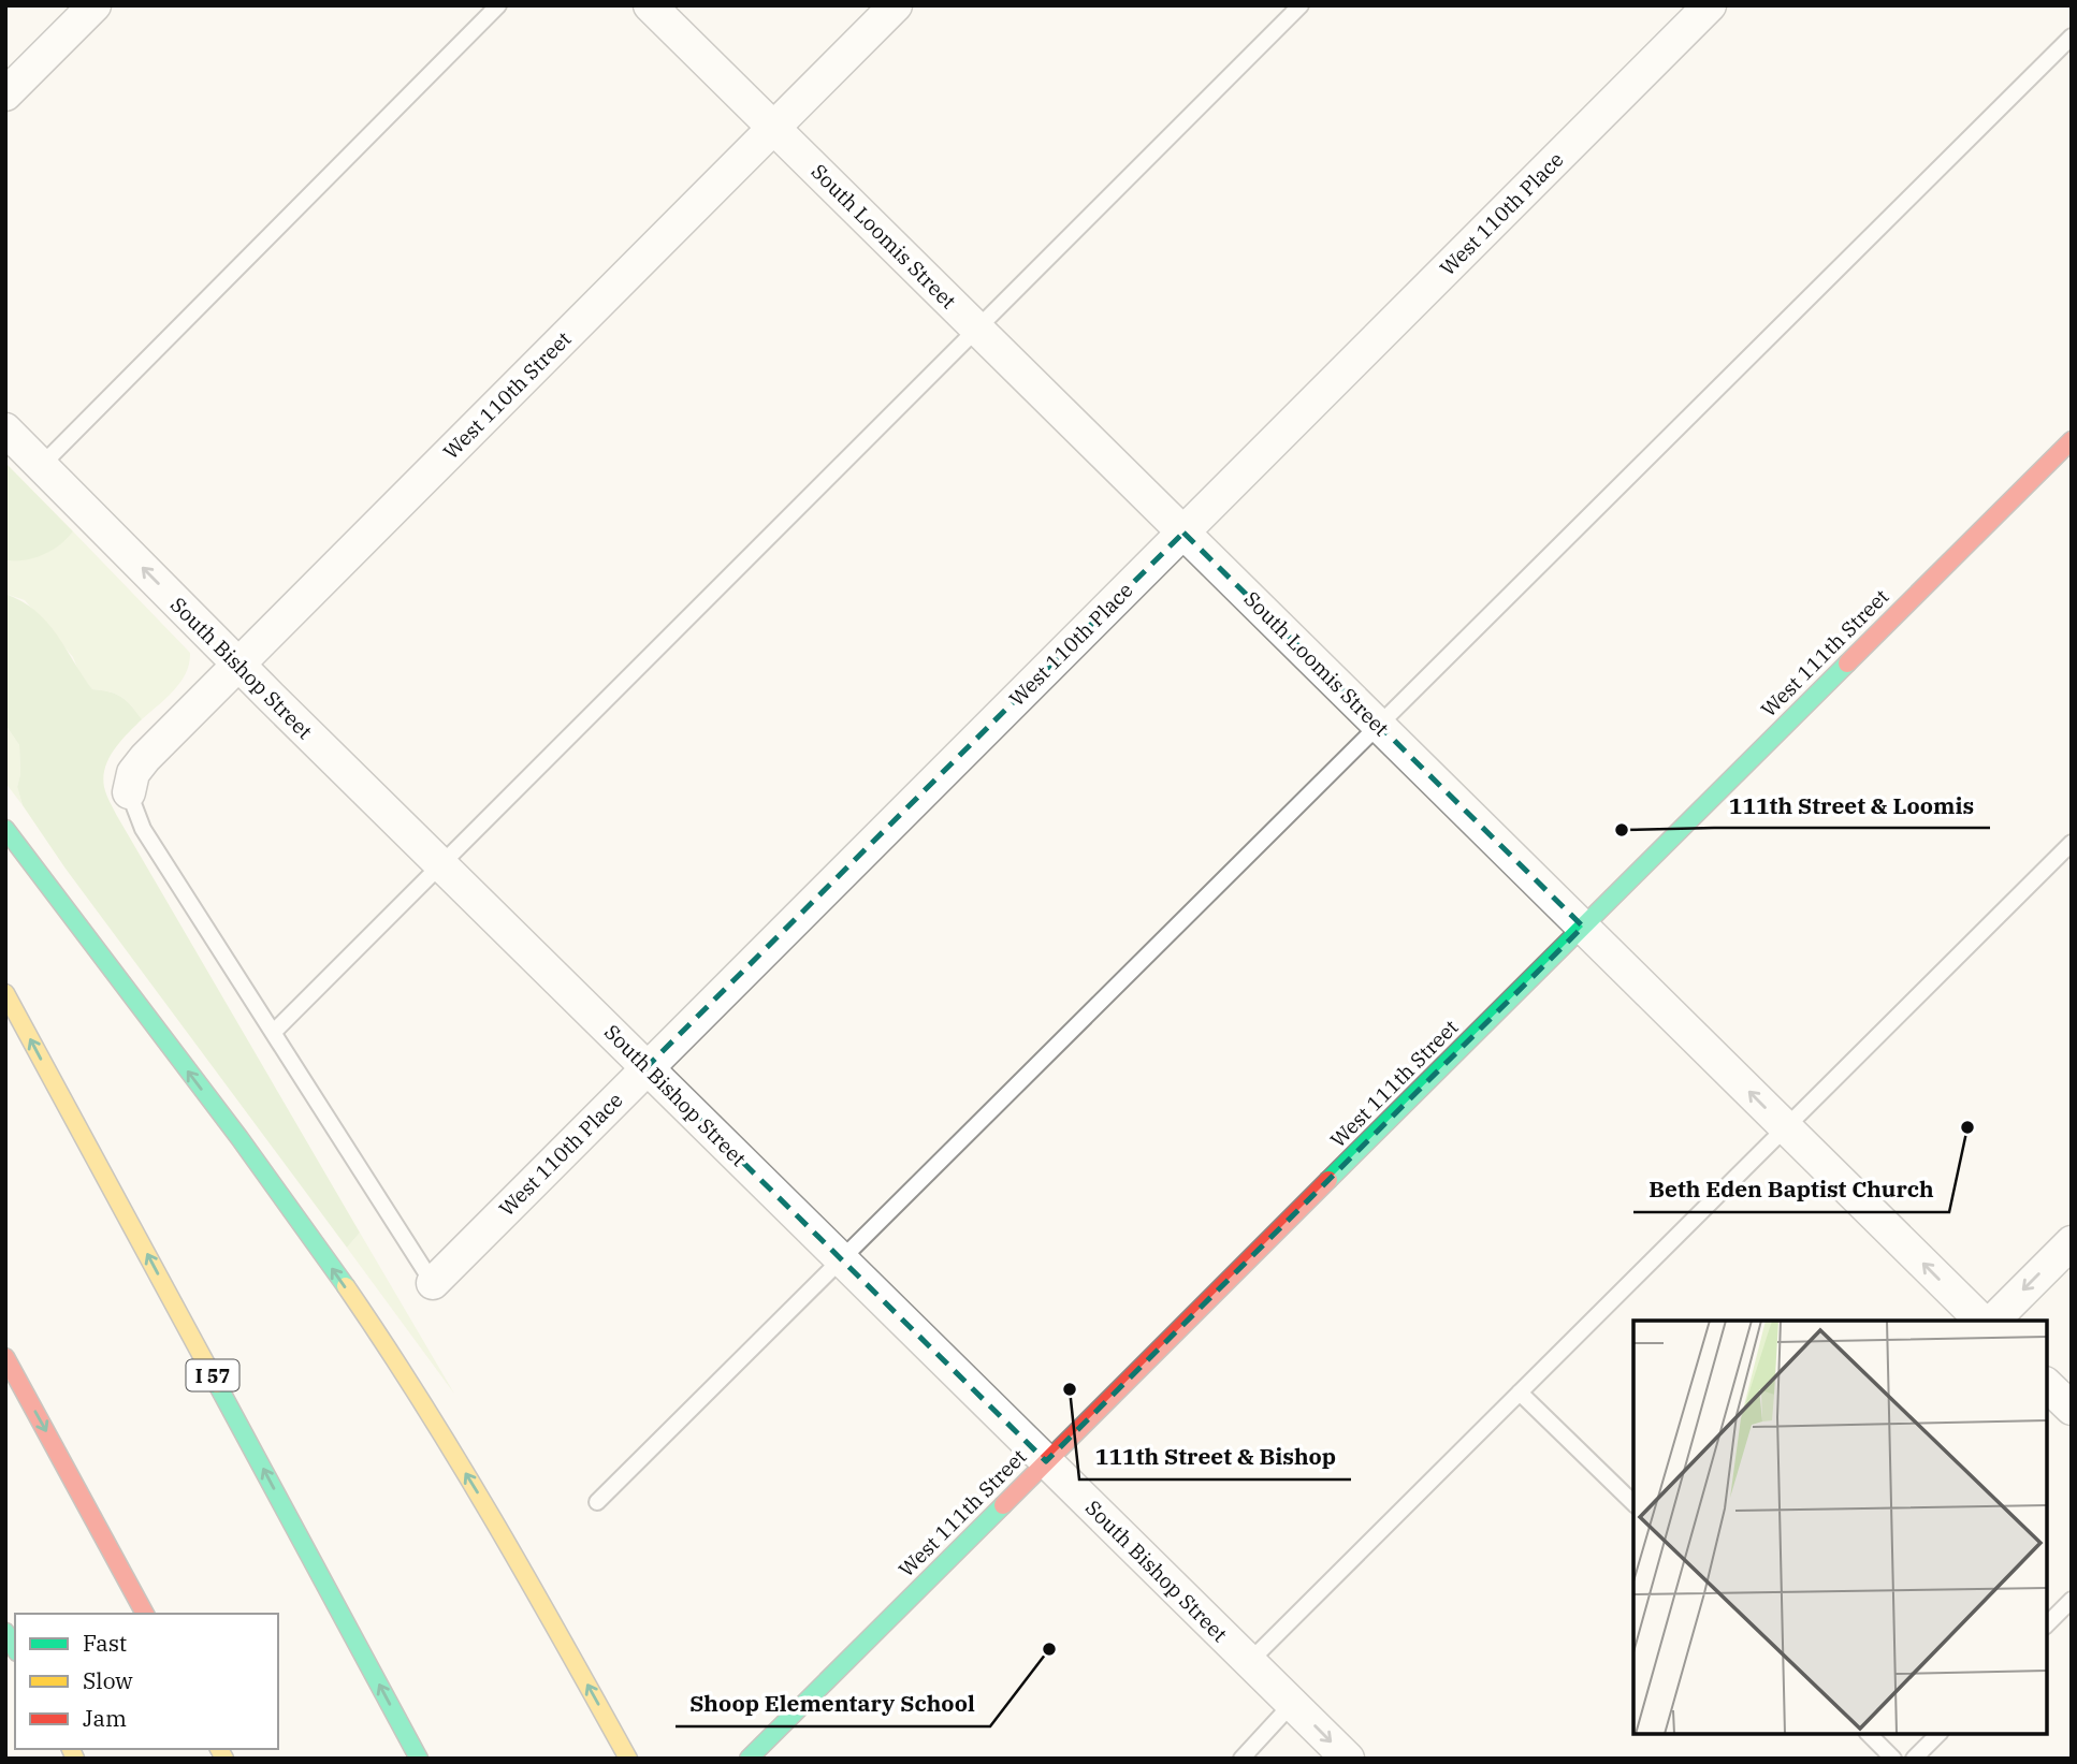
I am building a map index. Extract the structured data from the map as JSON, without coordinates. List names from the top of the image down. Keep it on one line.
{"streets":{"main road":["West 111th Street","I 57"],"street":["West 110th Place","South Loomis Street","West 110th Street","South Bishop Street"]},"crossings":[["West 110th Place","South Loomis Street"],["West 110th Place","South Bishop Street"],["South Loomis Street","West 110th Street"],["South Loomis Street","West 111th Street"],["West 110th Street","South Bishop Street"],["West 111th Street","South Bishop Street"]],"places":["111th Street & Loomis","Beth Eden Baptist Church","111th Street & Bishop","Shoop Elementary School"],"legend":["Fast","Slow","Jam"]}
